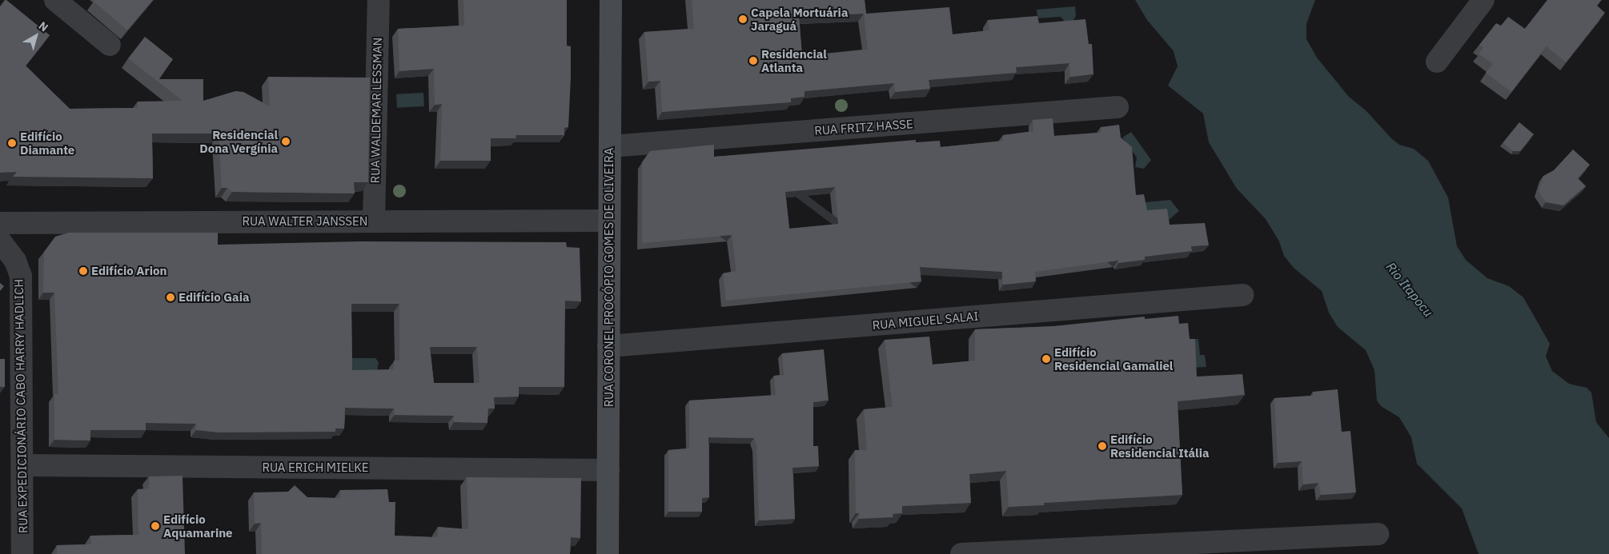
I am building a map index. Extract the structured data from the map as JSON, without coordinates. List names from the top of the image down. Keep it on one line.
{"streets":{"main road":["RUA CORONEL PROCÓPIO GOMES DE OLIVEIRA"],"street":["RUA WALDEMAR LESSMAN","RUA FRITZ HASSE","RUA WALTER JANSSEN","RUA MIGUEL SALAI","RUA EXPEDICIONÁRIO CABO HARRY HADLICH","RUA ERICH MIELKE"]},"crossings":[["RUA WALDEMAR LESSMAN","RUA WALTER JANSSEN"],["RUA FRITZ HASSE","RUA CORONEL PROCÓPIO GOMES DE OLIVEIRA"],["RUA WALTER JANSSEN","RUA CORONEL PROCÓPIO GOMES DE OLIVEIRA"],["RUA CORONEL PROCÓPIO GOMES DE OLIVEIRA","RUA MIGUEL SALAI"],["RUA CORONEL PROCÓPIO GOMES DE OLIVEIRA","RUA ERICH MIELKE"],["RUA EXPEDICIONÁRIO CABO HARRY HADLICH","RUA ERICH MIELKE"]],"water":["Rio Itapocu"],"places":["Capela Mortuária Jaraguá","Residencial Atlanta","Residencial Dona Vergínia","Edifício Diamante","Edifício Arion","Edifício Gaia","Edifício Residencial Gamaliel","Edifício Residencial Itália","Edifício Aquamarine"],"north":"top right"}
